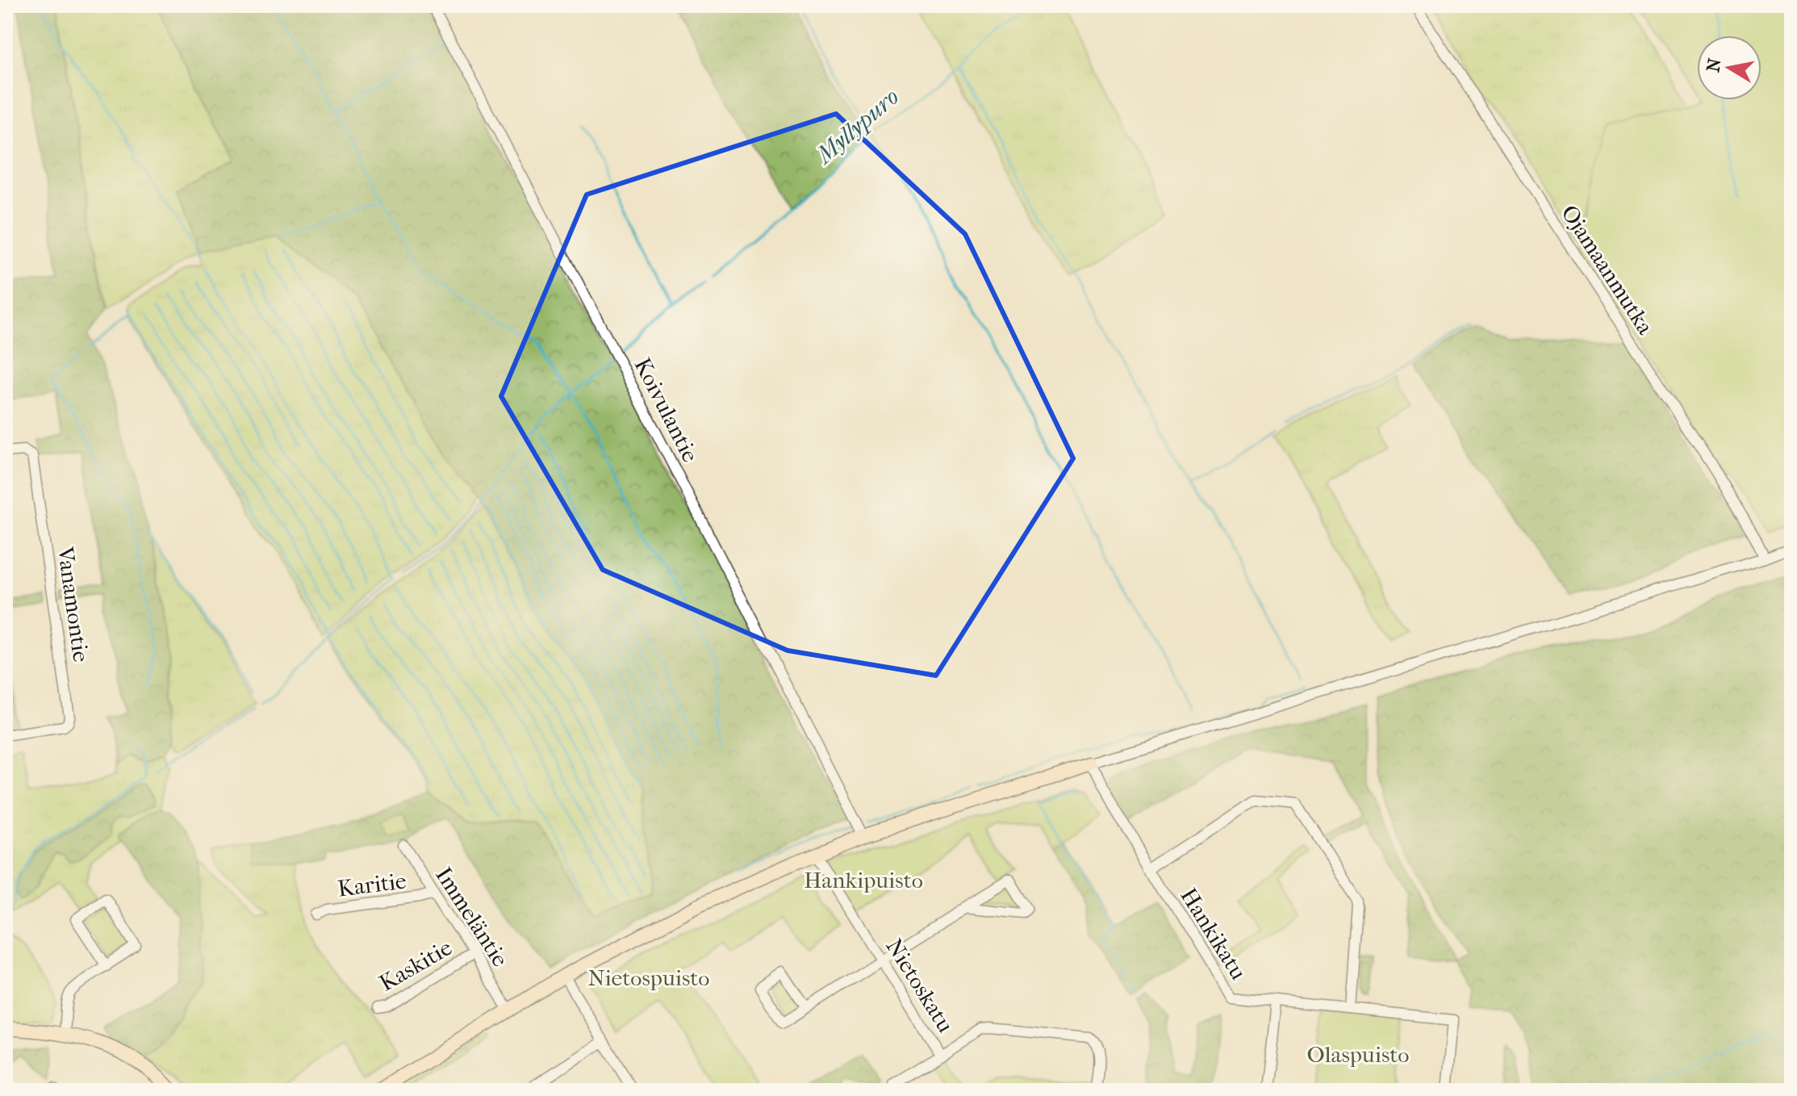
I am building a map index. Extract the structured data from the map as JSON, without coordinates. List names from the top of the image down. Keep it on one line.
{"streets":{"street":["Ojamaanmutka","Koivulantie","Vanamontie","Karitie","Immeläntie","Hankikatu","Kaskitie","Nietoskatu"]},"crossings":[["Karitie","Immeläntie"],["Immeläntie","Kaskitie"]],"water":["Myllypuro"],"parks":["Hankipuisto","Nietospuisto","Olaspuisto"],"north":"left"}
